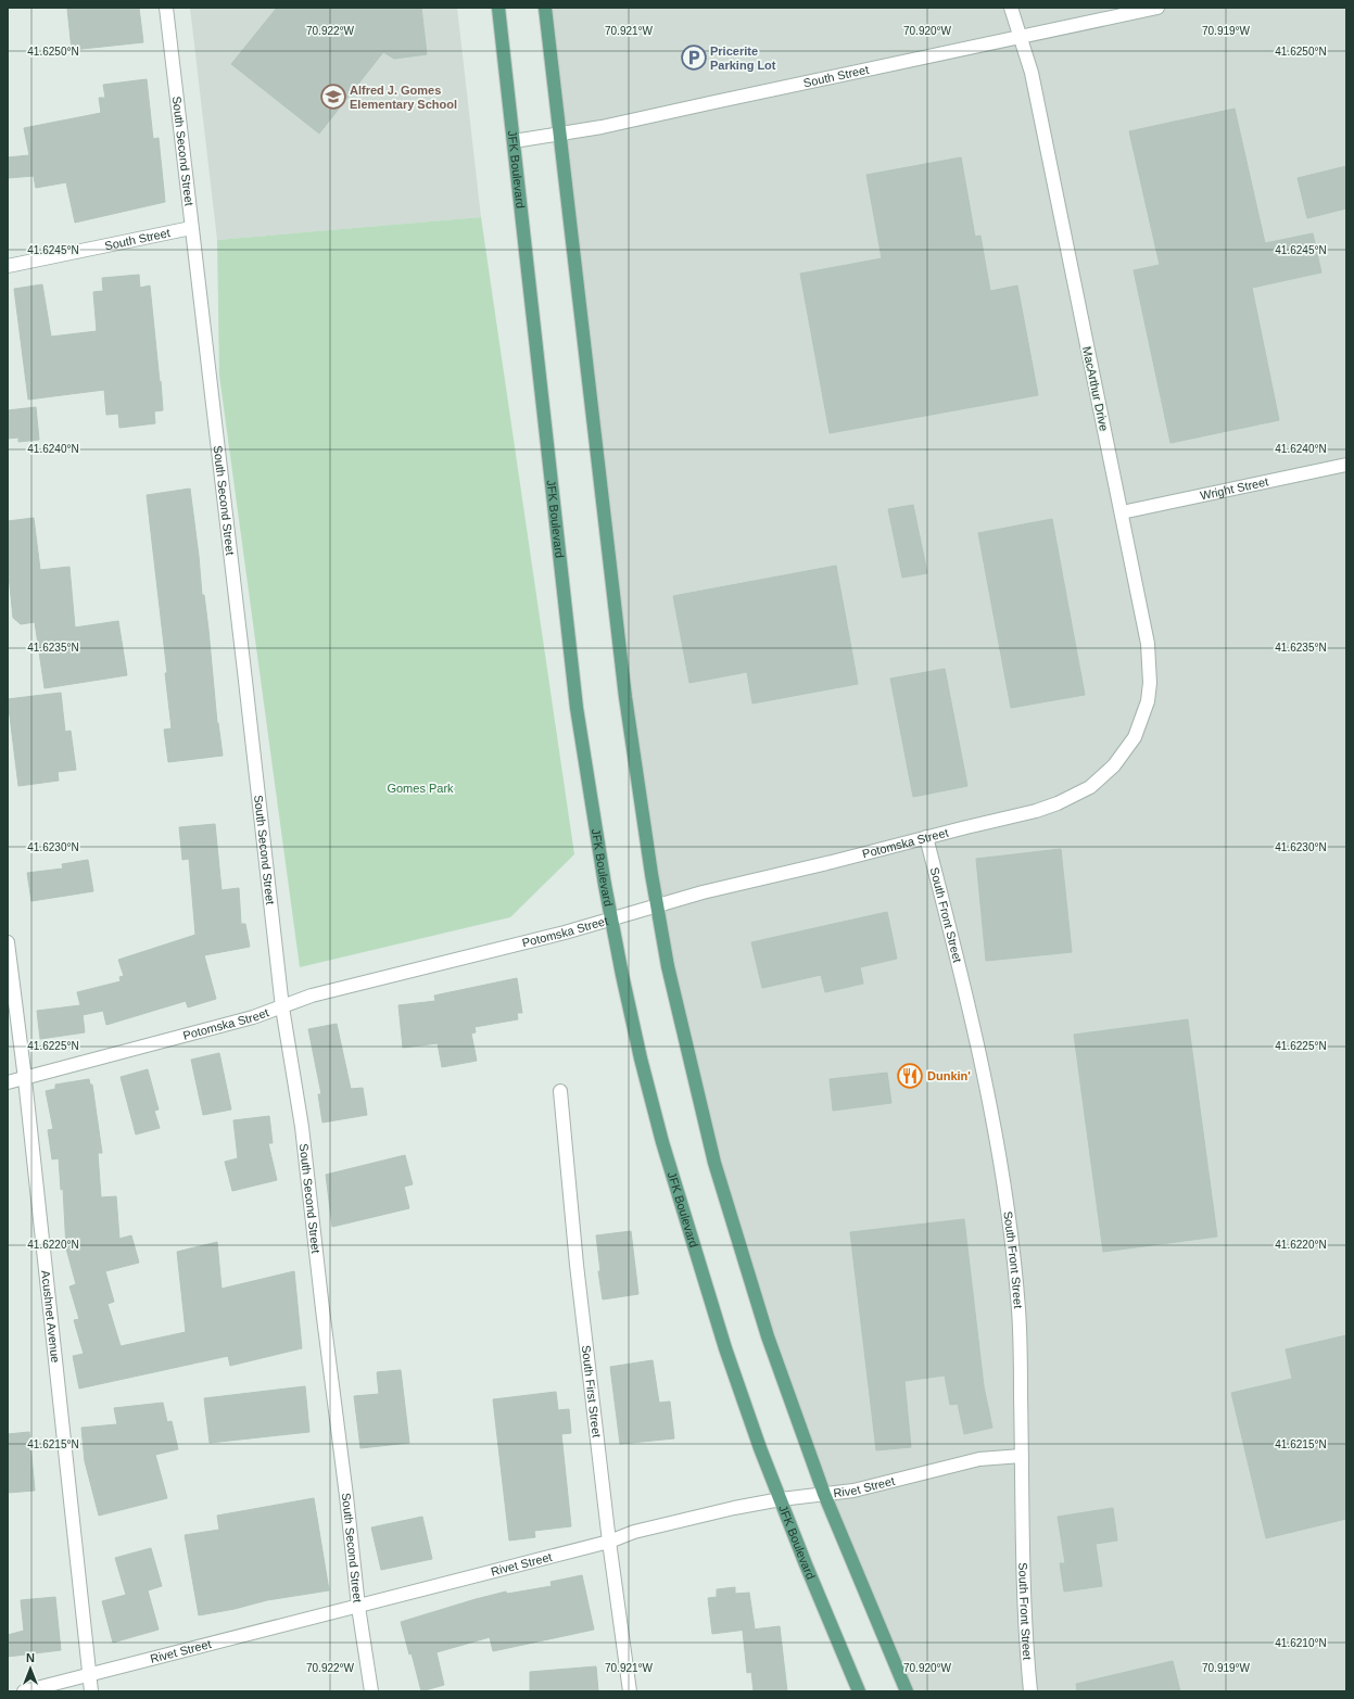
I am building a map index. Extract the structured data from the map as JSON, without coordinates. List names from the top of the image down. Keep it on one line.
{"streets":{"main road":["JFK Boulevard"],"street":["South Street","South Second Street","MacArthur Drive","Wright Street","Potomska Street","South Front Street","Acushnet Avenue","South First Street","Rivet Street"]},"crossings":[["South Street","South Second Street"],["South Street","JFK Boulevard"],["South Street","MacArthur Drive"],["South Second Street","Potomska Street"],["South Second Street","Rivet Street"],["JFK Boulevard","Potomska Street"],["JFK Boulevard","Rivet Street"],["MacArthur Drive","Wright Street"],["MacArthur Drive","Potomska Street"],["Potomska Street","South Front Street"],["Potomska Street","Acushnet Avenue"],["South Front Street","Rivet Street"],["Acushnet Avenue","Rivet Street"],["South First Street","Rivet Street"]],"parks":["Gomes Park"],"places":{"parking":["Pricerite Parking Lot"],"school or university":["Alfred J. Gomes Elementary School"],"restaurant":["Dunkin'"]},"north":"top","coordinates":["70.922°W","70.921°W","70.920°W","70.919°W","41.6250°N","41.6245°N","41.6240°N","41.6235°N","41.6230°N","41.6225°N","41.6220°N","41.6215°N","41.6210°N"]}
